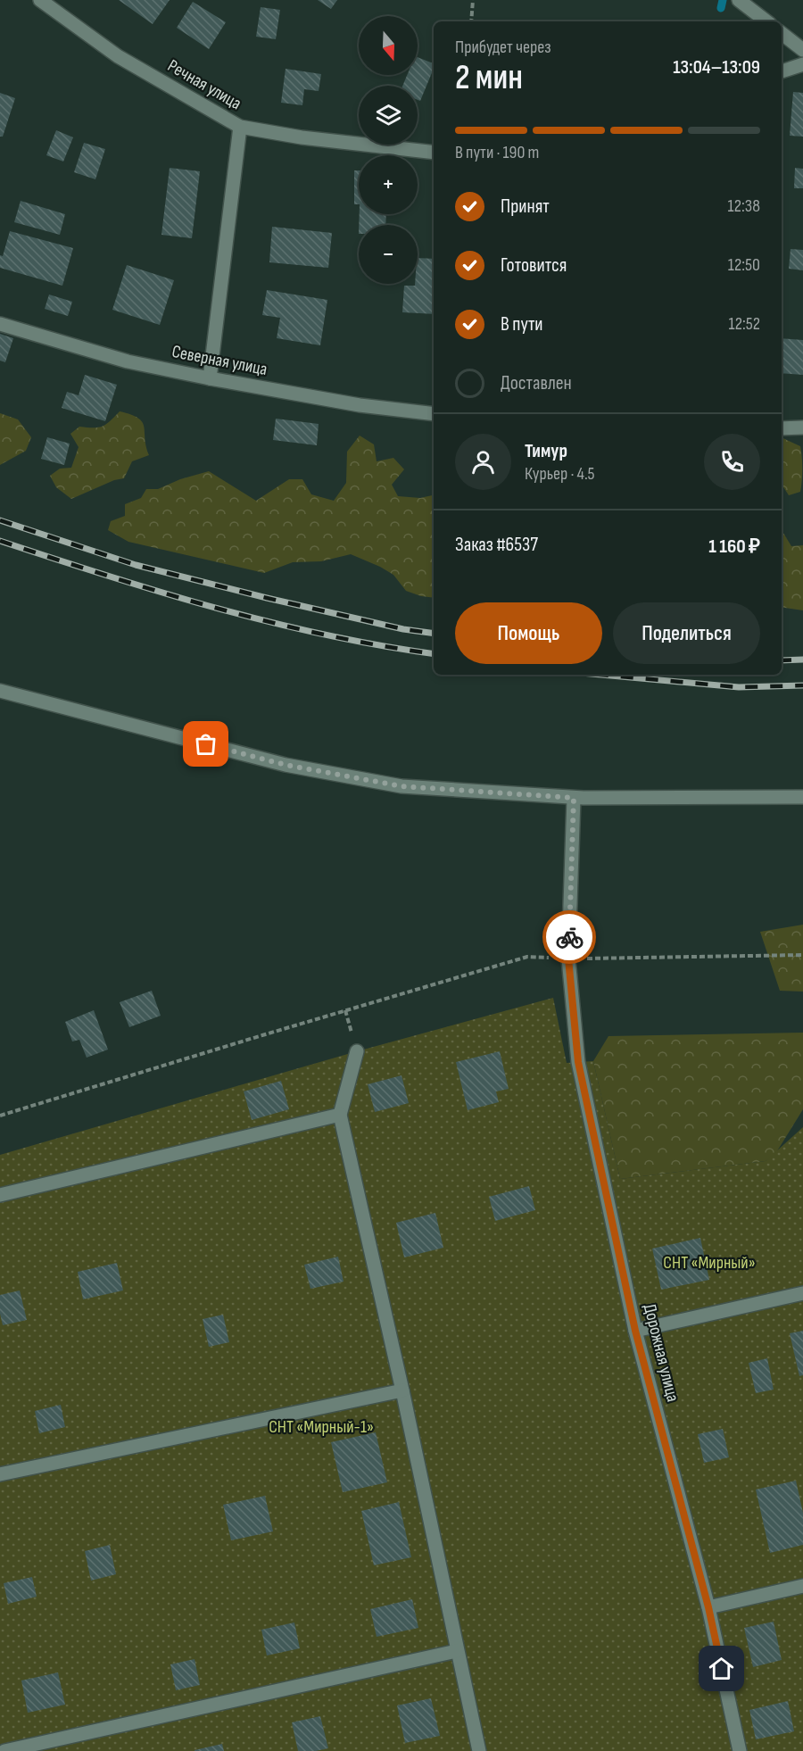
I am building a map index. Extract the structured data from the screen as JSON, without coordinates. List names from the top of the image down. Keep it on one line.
{"streets":{"street":["Речная улица","Северная улица","Дорожная улица"]},"parks":["СНТ «Мирный»","СНТ «Мирный-1»"],"north":"bottom","page":{"map_buttons":["+","−"],"heading":["2 мин","Прибудет через","13:04–13:09"],"panel":["Тимур","Курьер · 4.5","Заказ #6537","1 160 ₽"],"bar":"В пути · 190 m","list":[["Принят","12:38"],["Готовится","12:50"],["В пути","12:52"],"Доставлен"],"buttons":["Помощь","Поделиться"]}}
